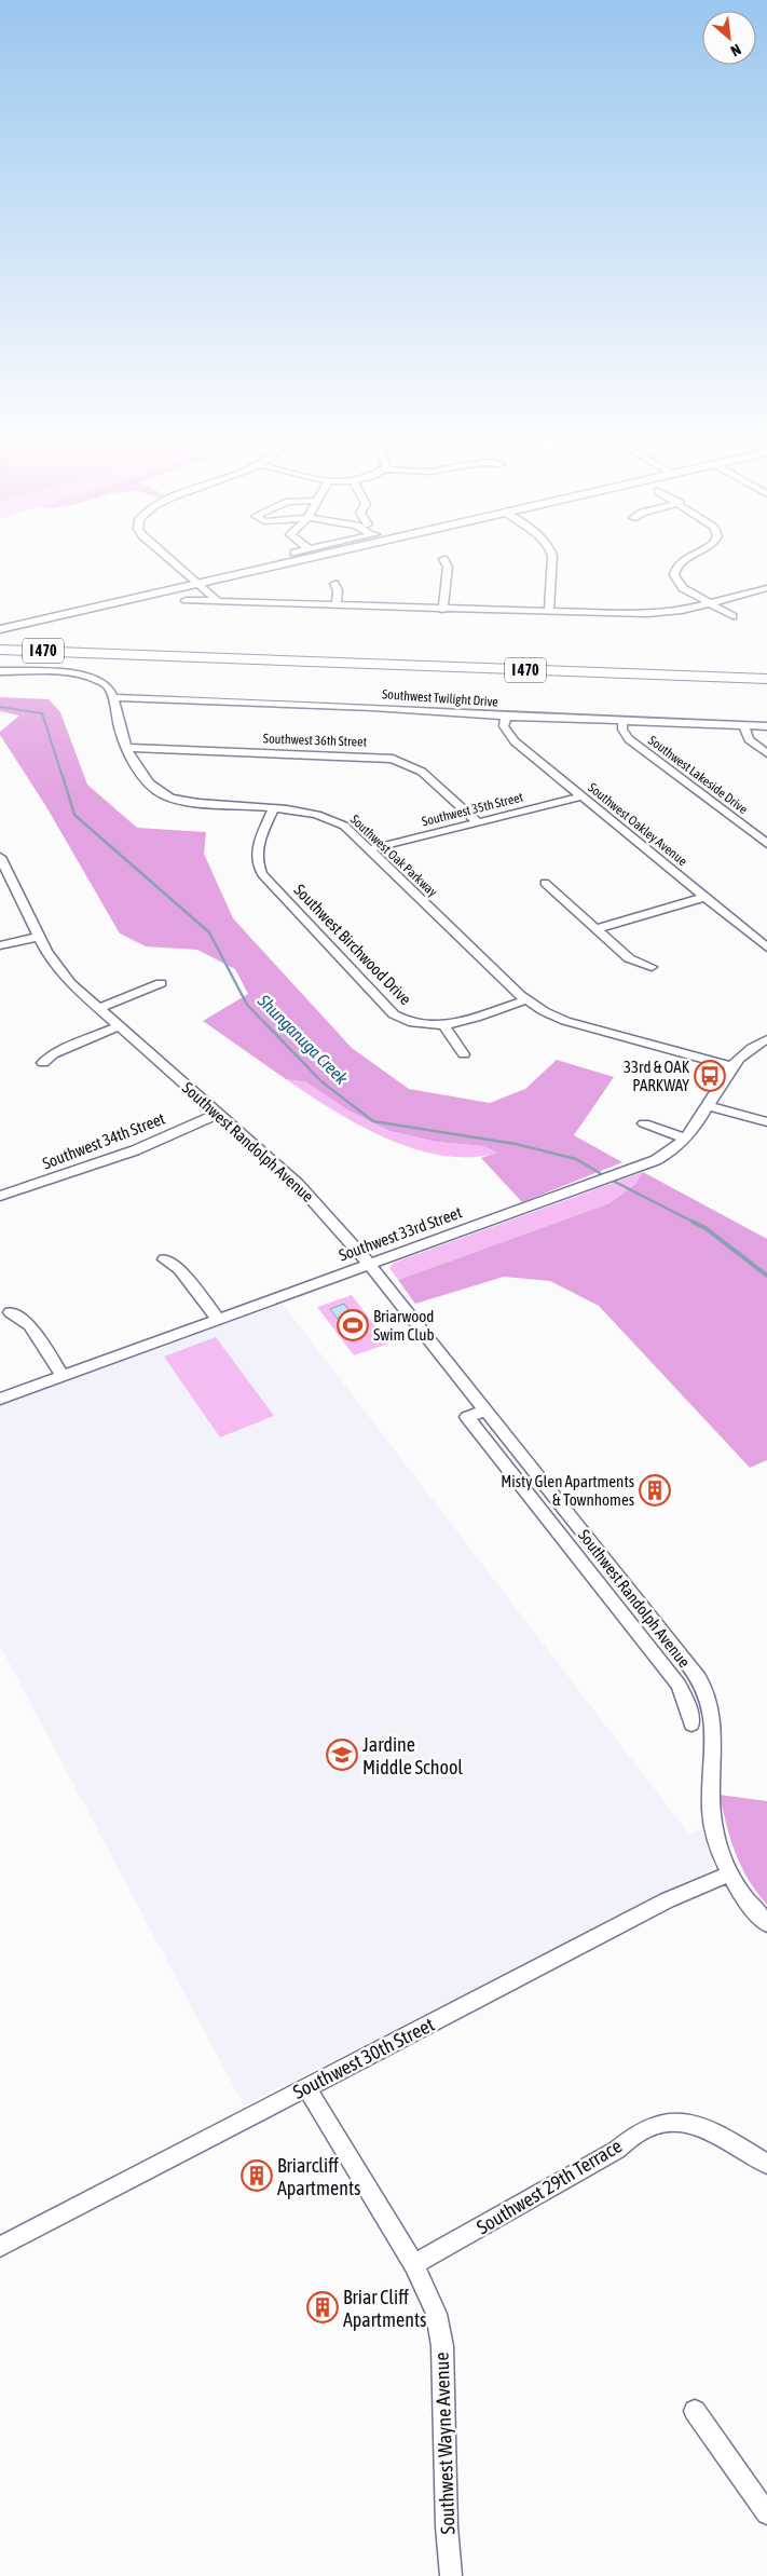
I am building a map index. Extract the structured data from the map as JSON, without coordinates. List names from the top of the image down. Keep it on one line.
{"streets":{"highway":["I 470"],"street":["Southwest Twilight Drive","Southwest 36th Street","Southwest Lakeside Drive","Southwest 35th Street","Southwest Oakley Avenue","Southwest Oak Parkway","Southwest Birchwood Drive","Southwest 34th Street","Southwest Randolph Avenue","Southwest 33rd Street","Southwest 30th Street","Southwest 29th Terrace","Southwest Wayne Avenue"]},"crossings":[["Southwest Twilight Drive","Southwest Lakeside Drive"],["Southwest Twilight Drive","Southwest Oakley Avenue"],["Southwest Twilight Drive","Southwest Oak Parkway"],["Southwest 36th Street","Southwest 35th Street"],["Southwest 36th Street","Southwest Oak Parkway"],["Southwest 35th Street","Southwest Oakley Avenue"],["Southwest 35th Street","Southwest Oak Parkway"],["Southwest Oak Parkway","Southwest Birchwood Drive"],["Southwest Oak Parkway","Southwest 33rd Street"],["Southwest 34th Street","Southwest Randolph Avenue"],["Southwest Randolph Avenue","Southwest 33rd Street"],["Southwest Randolph Avenue","Southwest 30th Street"],["Southwest 30th Street","Southwest Wayne Avenue"],["Southwest 29th Terrace","Southwest Wayne Avenue"]],"water":["Shunganuga Creek"],"places":{"bus stop":["33rd & OAK PARKWAY"],"sports":["Briarwood Swim Club"],"building":["Misty Glen Apartments & Townhomes","Briarcliff Apartments","Briar Cliff Apartments"],"school or university":["Jardine Middle School"]},"north":"bottom right"}
